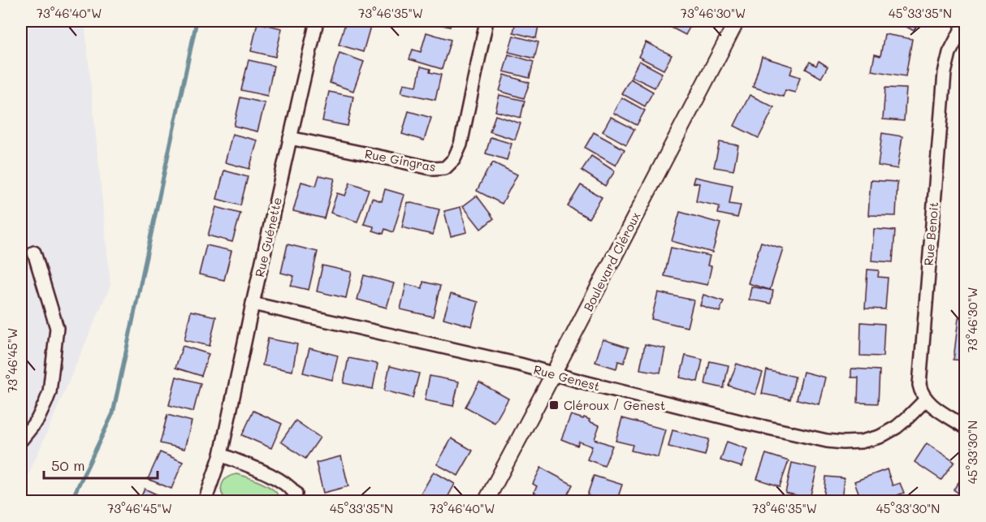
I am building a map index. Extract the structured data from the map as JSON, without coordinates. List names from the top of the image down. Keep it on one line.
{"streets":{"street":["Rue Gingras","Rue Benoit","Rue Guénette","Boulevard Cléroux","Rue Genest"]},"crossings":[["Rue Gingras","Rue Guénette"],["Rue Benoit","Rue Genest"],["Rue Guénette","Rue Genest"],["Boulevard Cléroux","Rue Genest"]],"places":{"transit":["Cléroux / Genest"]},"scale_bar":"50 m","coordinates":["73°46'40\"W","73°46'35\"W","73°46'30\"W","45°33'35\"N","73°46'45\"W","45°33'30\"N"]}
